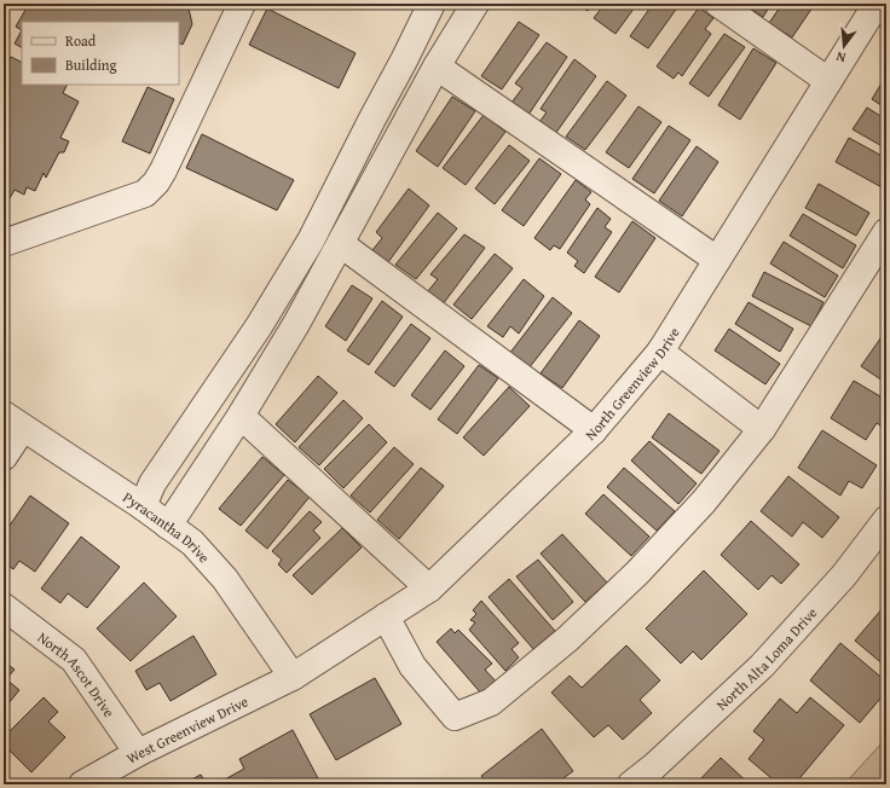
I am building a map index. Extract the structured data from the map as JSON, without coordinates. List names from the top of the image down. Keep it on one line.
{"streets":{"street":["North Greenview Drive","Pyracantha Drive","North Alta Loma Drive","North Ascot Drive","West Greenview Drive"]},"crossings":[["North Greenview Drive","Pyracantha Drive"],["North Greenview Drive","West Greenview Drive"],["Pyracantha Drive","West Greenview Drive"],["North Ascot Drive","West Greenview Drive"]],"legend":["Road","Building"],"north":"bottom"}
